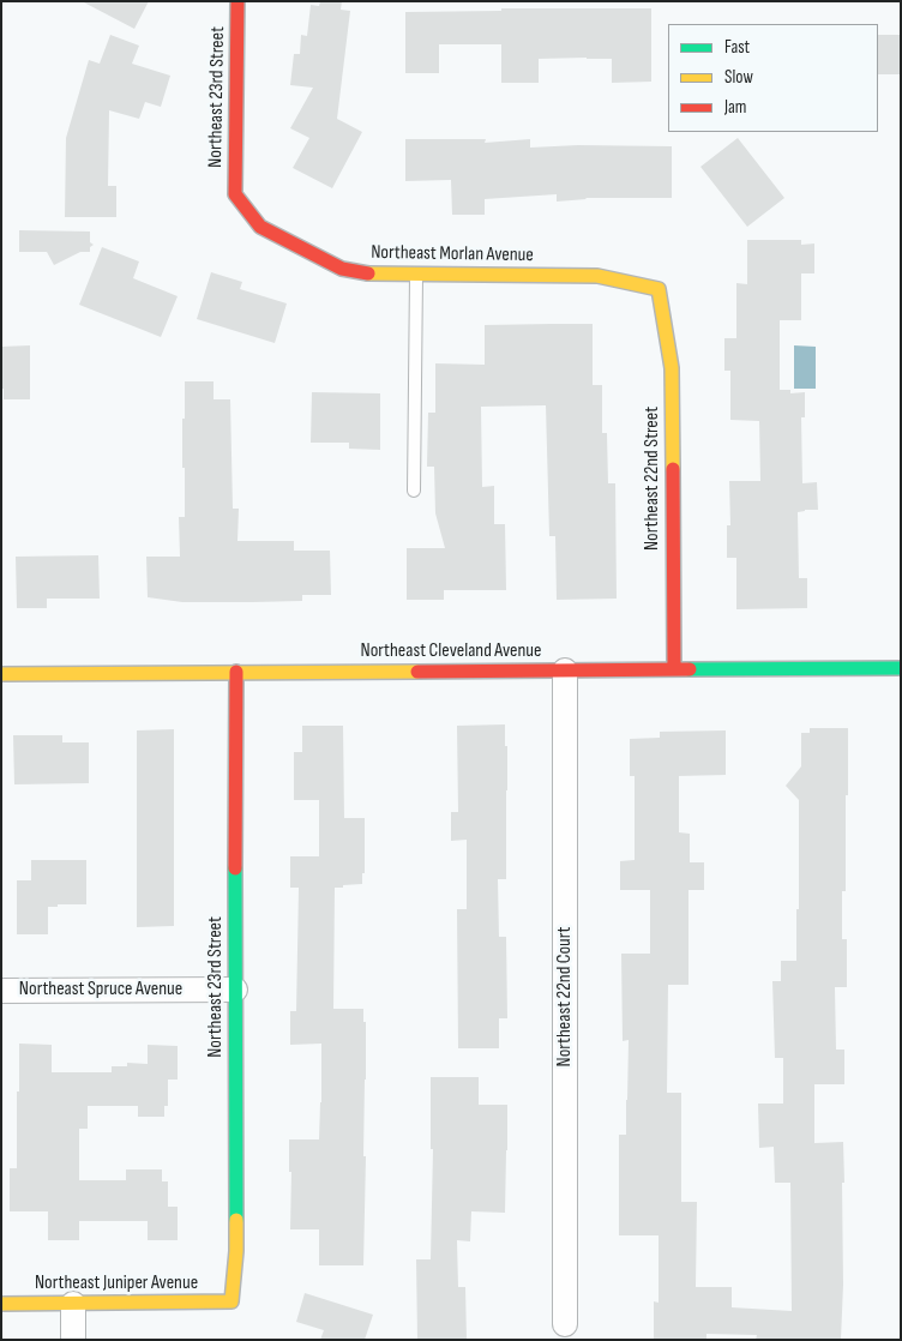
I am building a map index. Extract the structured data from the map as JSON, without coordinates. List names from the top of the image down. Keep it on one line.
{"streets":{"street":["Northeast 23rd Street","Northeast Morlan Avenue","Northeast 22nd Street","Northeast Cleveland Avenue","Northeast Spruce Avenue","Northeast 22nd Court","Northeast Juniper Avenue"]},"crossings":[["Northeast 23rd Street","Northeast Morlan Avenue"],["Northeast 23rd Street","Northeast Cleveland Avenue"],["Northeast 23rd Street","Northeast Spruce Avenue"],["Northeast 23rd Street","Northeast Juniper Avenue"],["Northeast Morlan Avenue","Northeast 22nd Street"],["Northeast 22nd Street","Northeast Cleveland Avenue"],["Northeast Cleveland Avenue","Northeast 22nd Court"]],"legend":["Fast","Slow","Jam"]}
